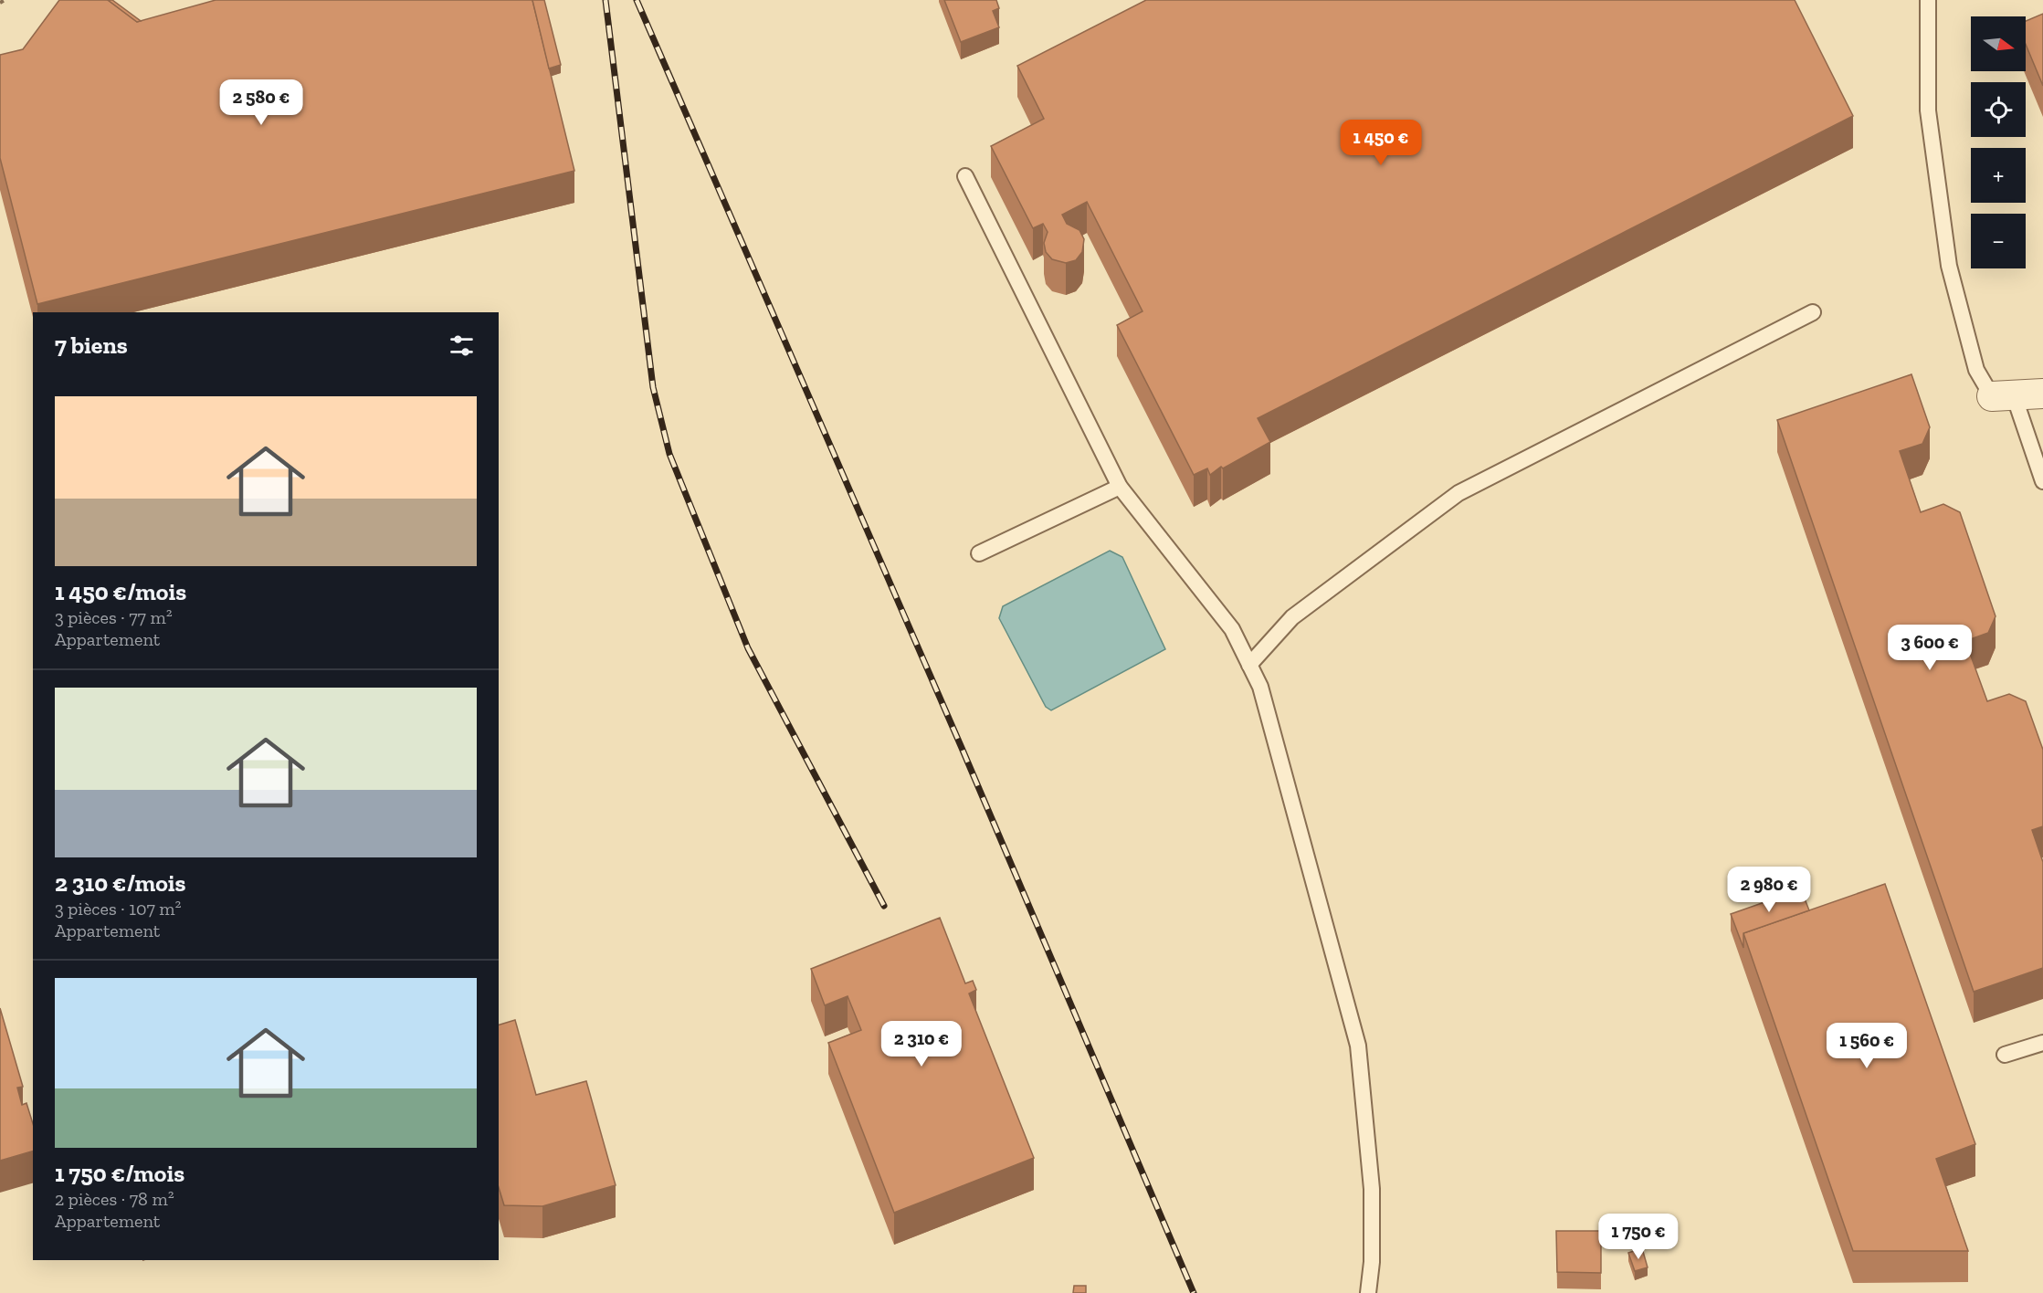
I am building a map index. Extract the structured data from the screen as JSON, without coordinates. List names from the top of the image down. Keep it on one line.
{"north":"right","page":{"map_buttons":["+","−"],"price":["2 580 €","1 450 €","3 600 €","2 980 €","2 310 €","1 560 €","1 750 €"],"heading":"7 biens","list":[{"name":"1 450 €/mois","note":"3 pièces · 77 m² · Appartement"},{"name":"2 310 €/mois","note":"3 pièces · 107 m² · Appartement"},{"name":"1 750 €/mois","note":"2 pièces · 78 m² · Appartement"}]}}
